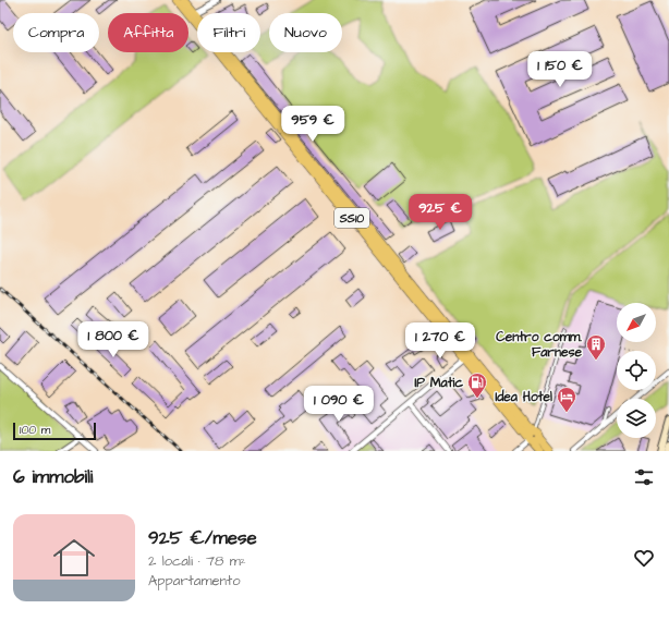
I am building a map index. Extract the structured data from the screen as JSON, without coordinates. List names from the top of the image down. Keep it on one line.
{"streets":{"main road":["SS10"]},"places":{"building":["Centro comm. Farnese"],"fuel station":["IP Matic"],"hotel":["Idea Hotel"]},"scale_bar":"100 m","north":"bottom left","page":{"chip":["Compra","Affitta","Filtri","Nuovo"],"price":["1 150 €","959 €","925 €","1 800 €","1 270 €","1 090 €"],"scale":"100 m","heading":"6 immobili","list":[{"name":"925 €/mese","note":"2 locali · 78 m² · Appartamento"}]}}
